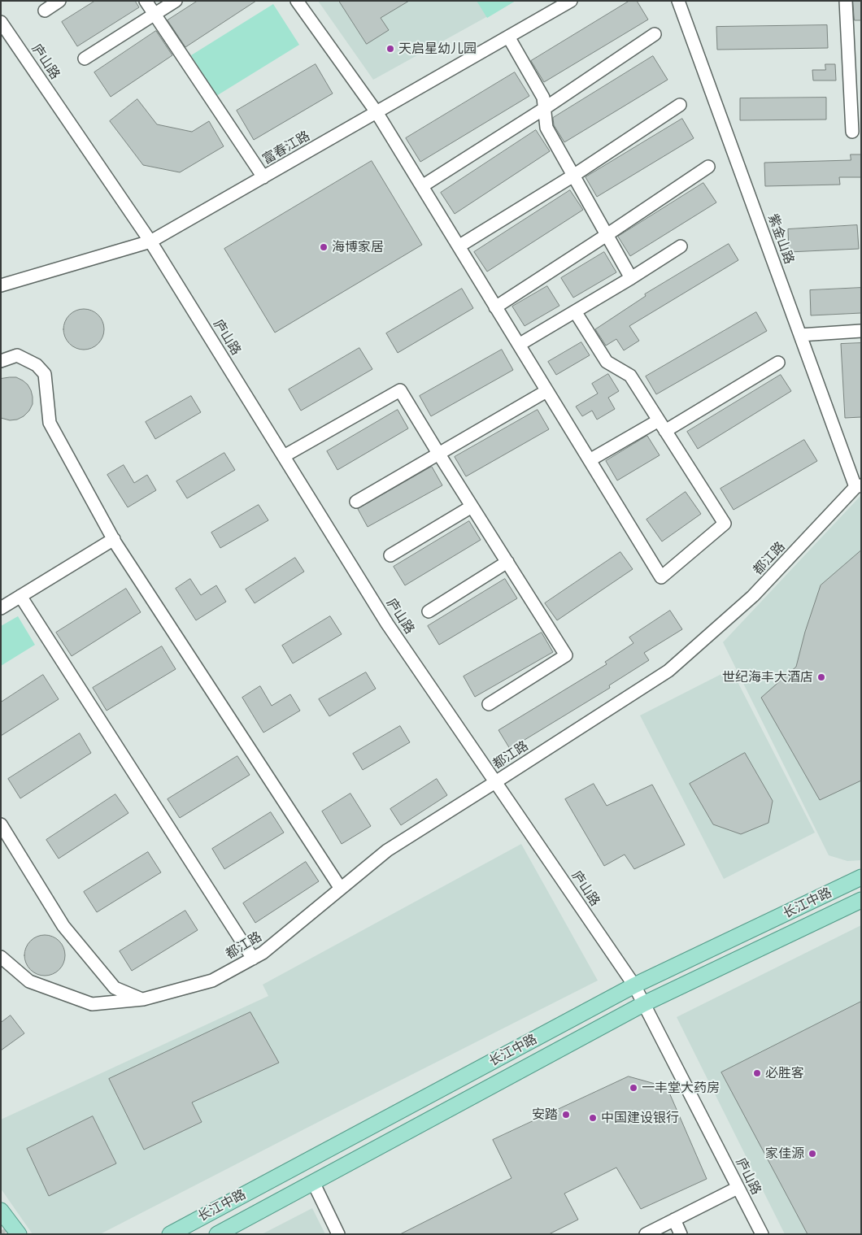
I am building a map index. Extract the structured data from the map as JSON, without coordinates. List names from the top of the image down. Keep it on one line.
{"streets":{"main road":["长江中路"],"street":["庐山路","富春江路","紫金山路","都江路"]},"crossings":[["庐山路","富春江路"],["庐山路","都江路"],["庐山路","长江中路"],["紫金山路","都江路"]],"places":["天启星幼儿园","海博家居","世纪海丰大酒店","必胜客","一丰堂大药房","安踏","中国建设银行","家佳源"]}
